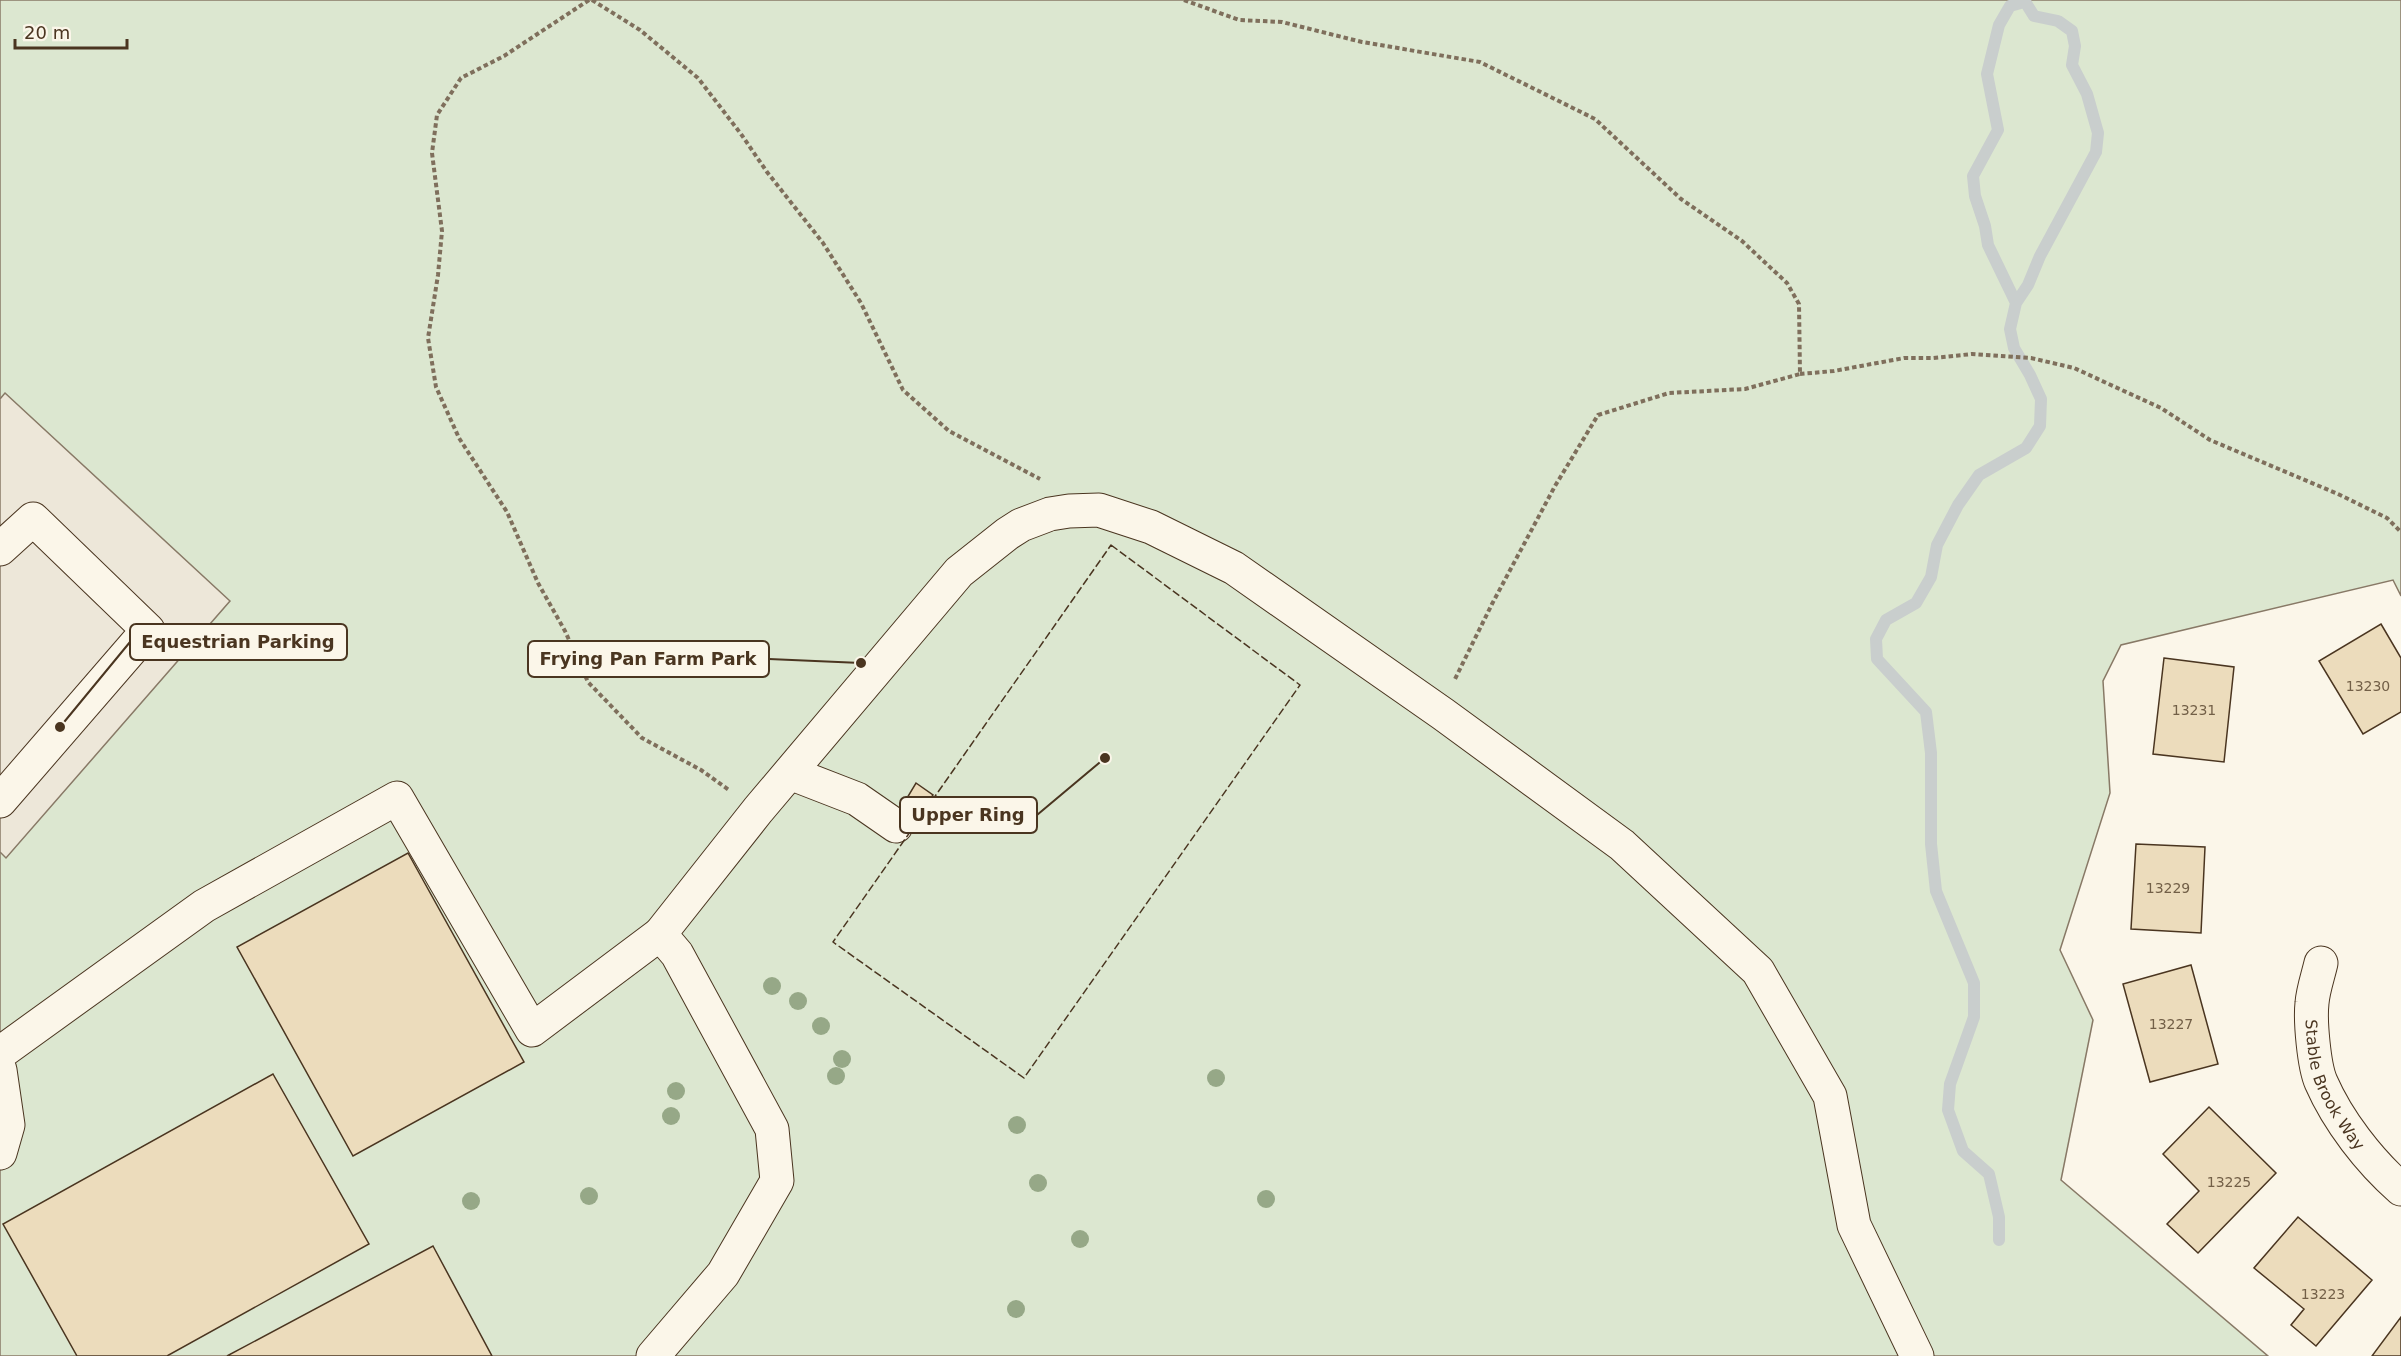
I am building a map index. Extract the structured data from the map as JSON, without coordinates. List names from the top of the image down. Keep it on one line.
{"streets":{"street":["Stable Brook Way"]},"places":["Frying Pan Farm Park","Equestrian Parking","Upper Ring"],"house_numbers":["13230","13231","13229","13227","13225","13223"],"scale_bar":"20 m"}
